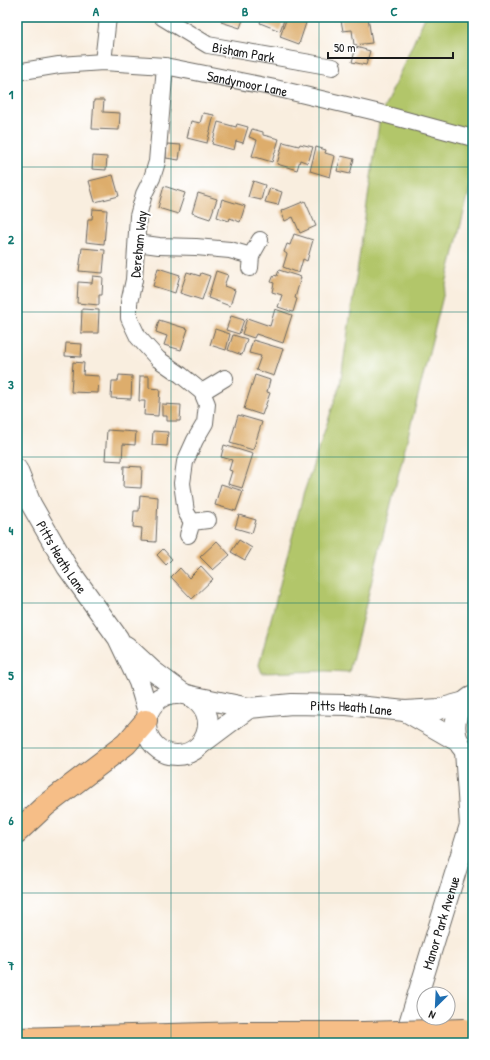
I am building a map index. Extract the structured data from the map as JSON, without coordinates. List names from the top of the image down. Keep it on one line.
{"streets":{"street":["Bisham Park","Sandymoor Lane","Dereham Way","Pitts Heath Lane","Manor Park Avenue"]},"crossings":[["Sandymoor Lane","Dereham Way"],["Pitts Heath Lane","Manor Park Avenue"]],"scale_bar":"50 m","north":"bottom left","grid":{"columns":["A","B","C"],"rows":["1","2","3","4","5","6","7"]}}
